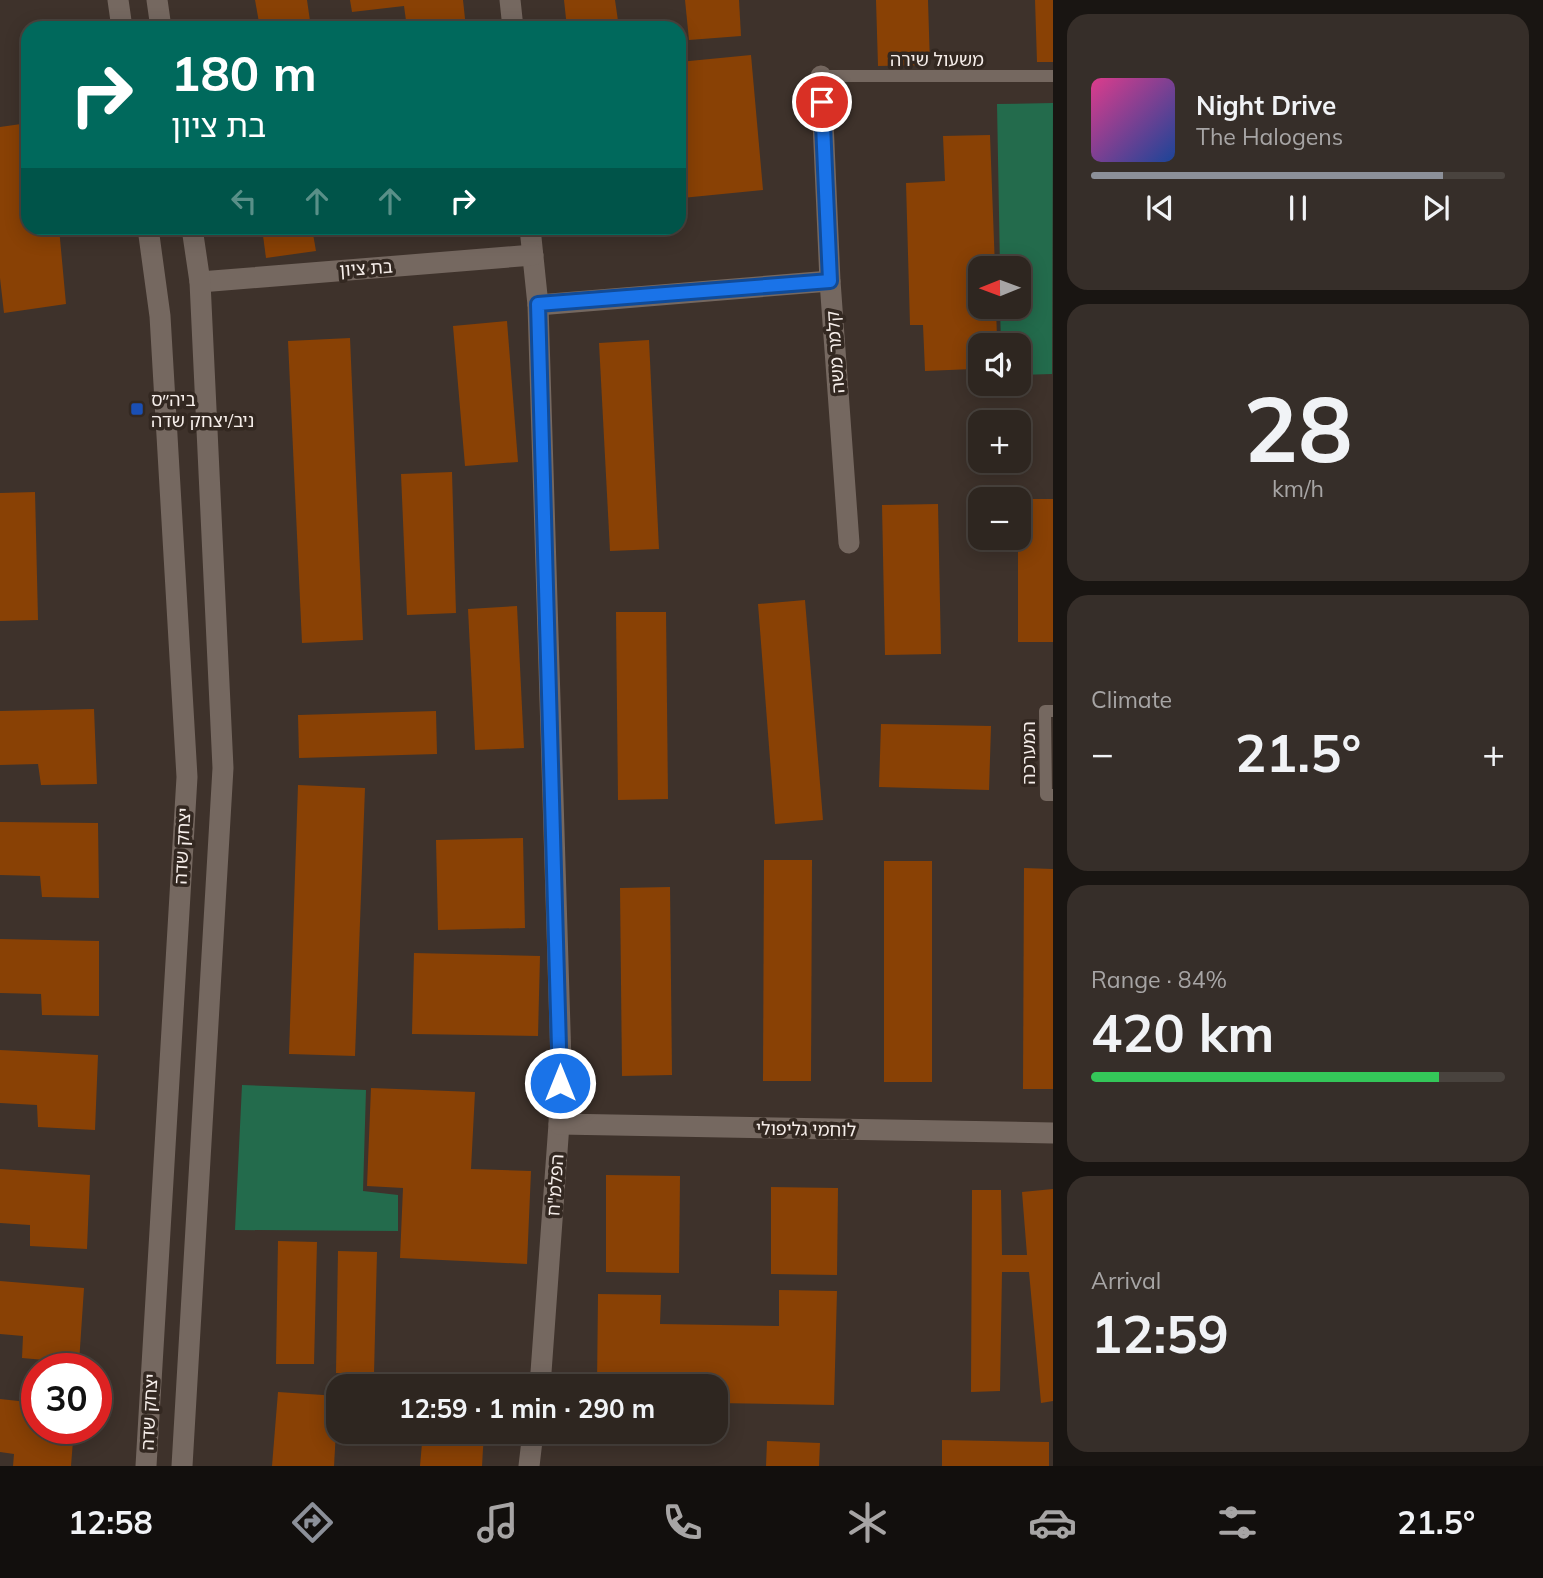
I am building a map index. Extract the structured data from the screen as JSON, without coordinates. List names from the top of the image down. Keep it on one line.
{"streets":{"street":["בת ציון","קלמר משה","יצחק שדה","לוחמי גליפולי","הפלמ\"ח"],"lane":["משעול שירה","המערכה"]},"crossings":[["משעול שירה","קלמר משה"],["בת ציון","יצחק שדה"],["בת ציון","הפלמ\"ח"],["לוחמי גליפולי","הפלמ\"ח"]],"places":{"transit":["ביה״ס ניב/יצחק שדה"]},"north":"left","page":{"turn":["180 m","בת ציון"],"song":["Night Drive","The Halogens"],"map_buttons":["+","−"],"tile":[["28","km/h"],"Climate",["Range · 84%","420 km"],["Arrival","12:59"]],"heat":["−","21.5°","+"],"limit":"30","trip":"12:59 · 1 min · 290 m","tabs":["12:58","21.5°"]}}
